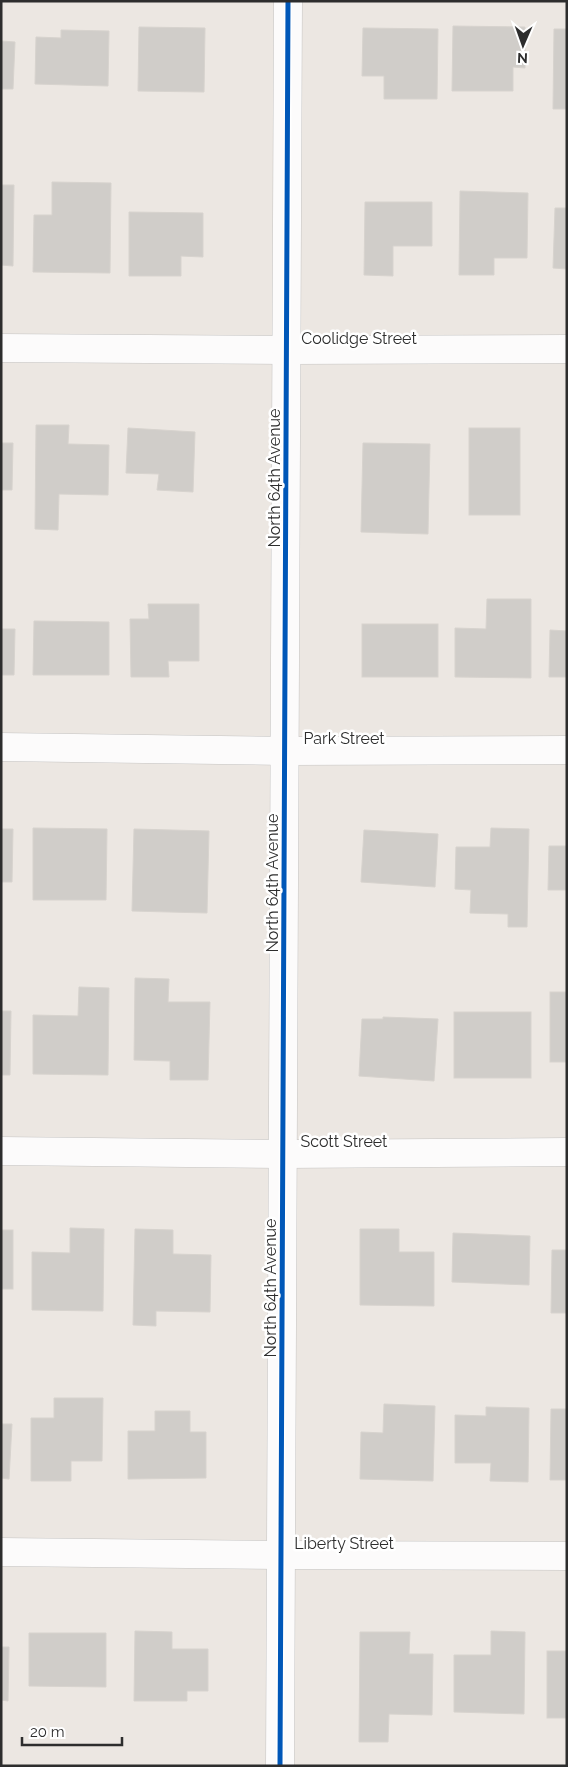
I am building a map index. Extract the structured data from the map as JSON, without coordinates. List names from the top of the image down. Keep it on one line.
{"streets":{"street":["Coolidge Street","North 64th Avenue","Park Street","Scott Street","Liberty Street"]},"crossings":[["Coolidge Street","North 64th Avenue"],["North 64th Avenue","Park Street"],["North 64th Avenue","Scott Street"],["North 64th Avenue","Liberty Street"]],"scale_bar":"20 m","north":"bottom"}
